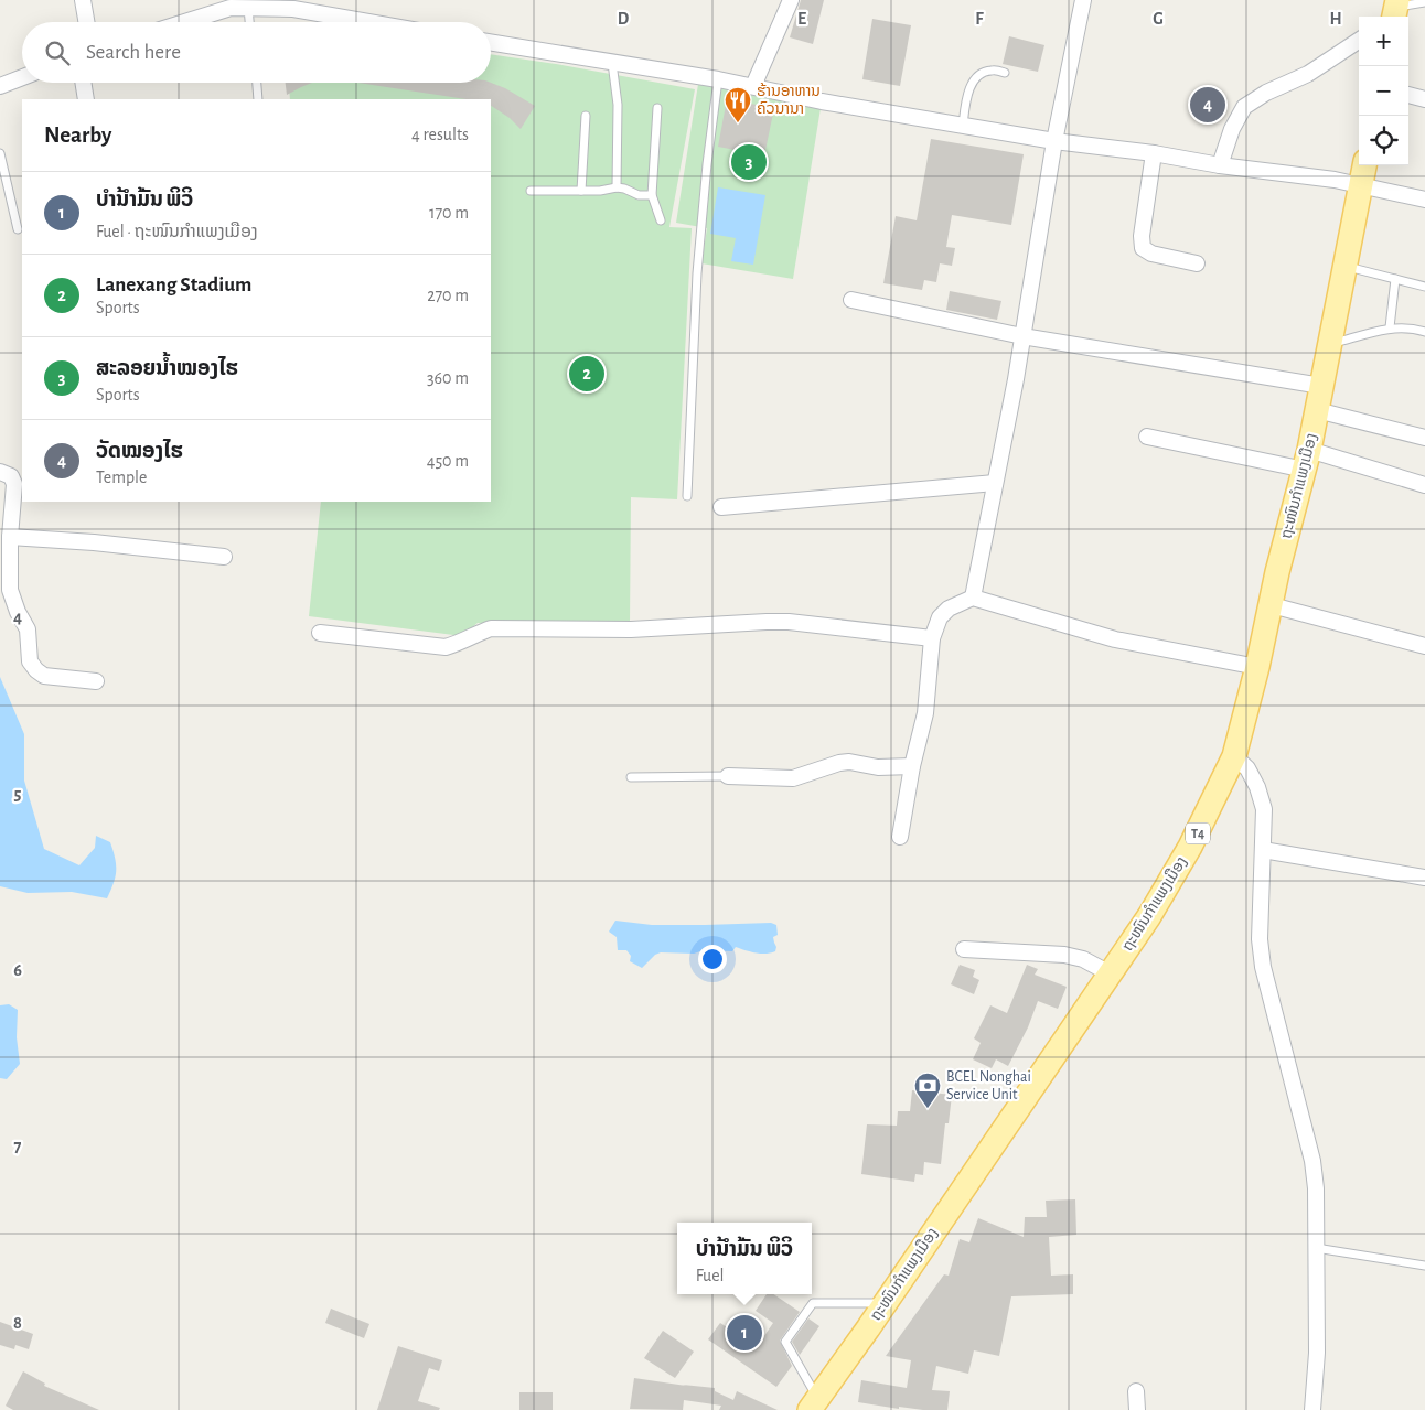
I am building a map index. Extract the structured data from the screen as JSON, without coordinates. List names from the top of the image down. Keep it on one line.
{"streets":{"main road":["ຖະໜົນກຳແພງເມືອງ","T4"]},"places":{"restaurant":["ຮ້ານອາຫານ ຄົວນານາ"],"bank":["BCEL Nonghai Service Unit"]},"page":{"map_buttons":["+","−"],"search":"Search here","pins":["4","3","2","1"],"heading":["Nearby","4 results"],"list":[{"mark":"1","name":"ບຳ້ນຳ້ມັນ ພິວິ","note":"Fuel · ຖະໜົນກຳແພງເມືອງ","value":"170 m"},{"mark":"2","name":"Lanexang Stadium","note":"Sports","value":"270 m"},{"mark":"3","name":"ສະລອຍນ້ຳໝອງໄຮ","note":"Sports","value":"360 m"},{"mark":"4","name":"ວັດໝອງໄຮ","note":"Temple","value":"450 m"}],"popup":["ບຳ້ນຳ້ມັນ ພິວິ","Fuel"]},"grid":{"columns":["D","E","F","G","H"],"rows":["4","5","6","7","8"]}}
